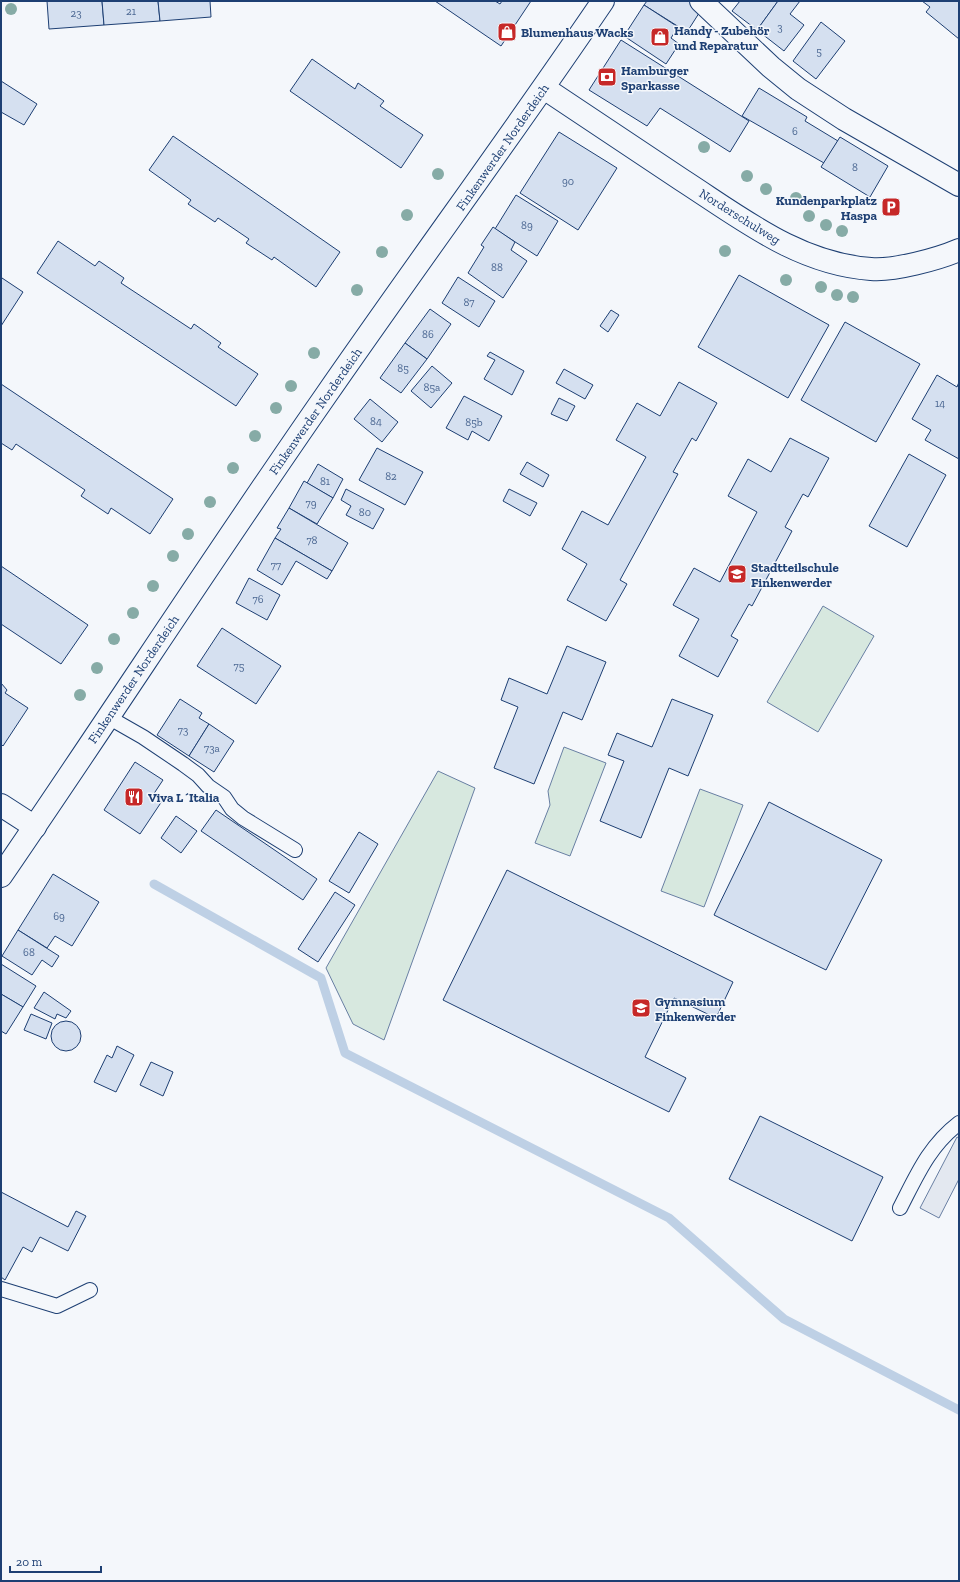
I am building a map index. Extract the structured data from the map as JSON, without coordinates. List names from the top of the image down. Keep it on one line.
{"streets":{"street":["Finkenwerder Norderdeich","Norderschulweg"]},"crossings":[["Finkenwerder Norderdeich","Norderschulweg"]],"places":{"shop":["Blumenhaus Wacks","Handy - Zubehör und Reparatur"],"bank":["Hamburger Sparkasse"],"parking":["Kundenparkplatz Haspa"],"school or university":["Stadtteilschule Finkenwerder","Gymnasium Finkenwerder"],"restaurant":["Viva L´Italia"]},"house_numbers":["21","23","3","5","6","8","90","89","88","87","86","85","85a","14","84","85b","82","81","79","80","78","77","76","75","73","73a","69","68"],"scale_bar":"20 m"}
